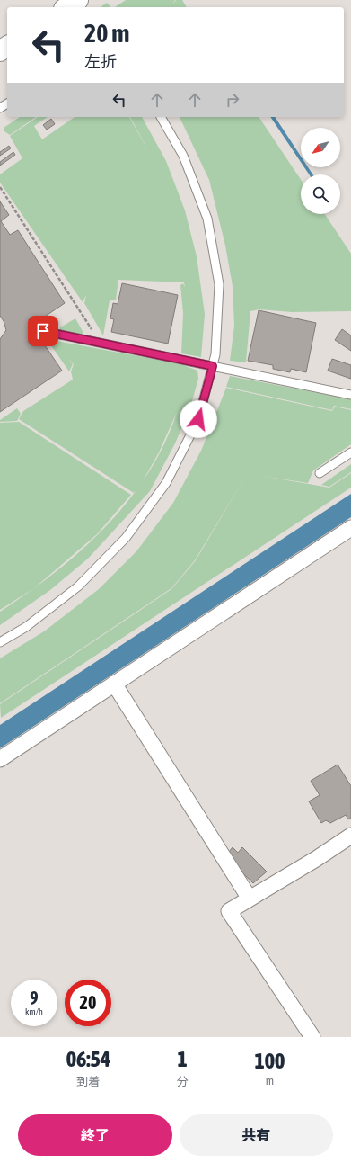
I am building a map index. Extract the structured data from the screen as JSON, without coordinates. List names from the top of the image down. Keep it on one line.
{"north":"bottom left","page":{"turn":["20 m","左折"],"speed":"9 km/h","limit":"20","eta":["06:54","到着","1","分","100","m"],"buttons":["終了","共有"]}}
